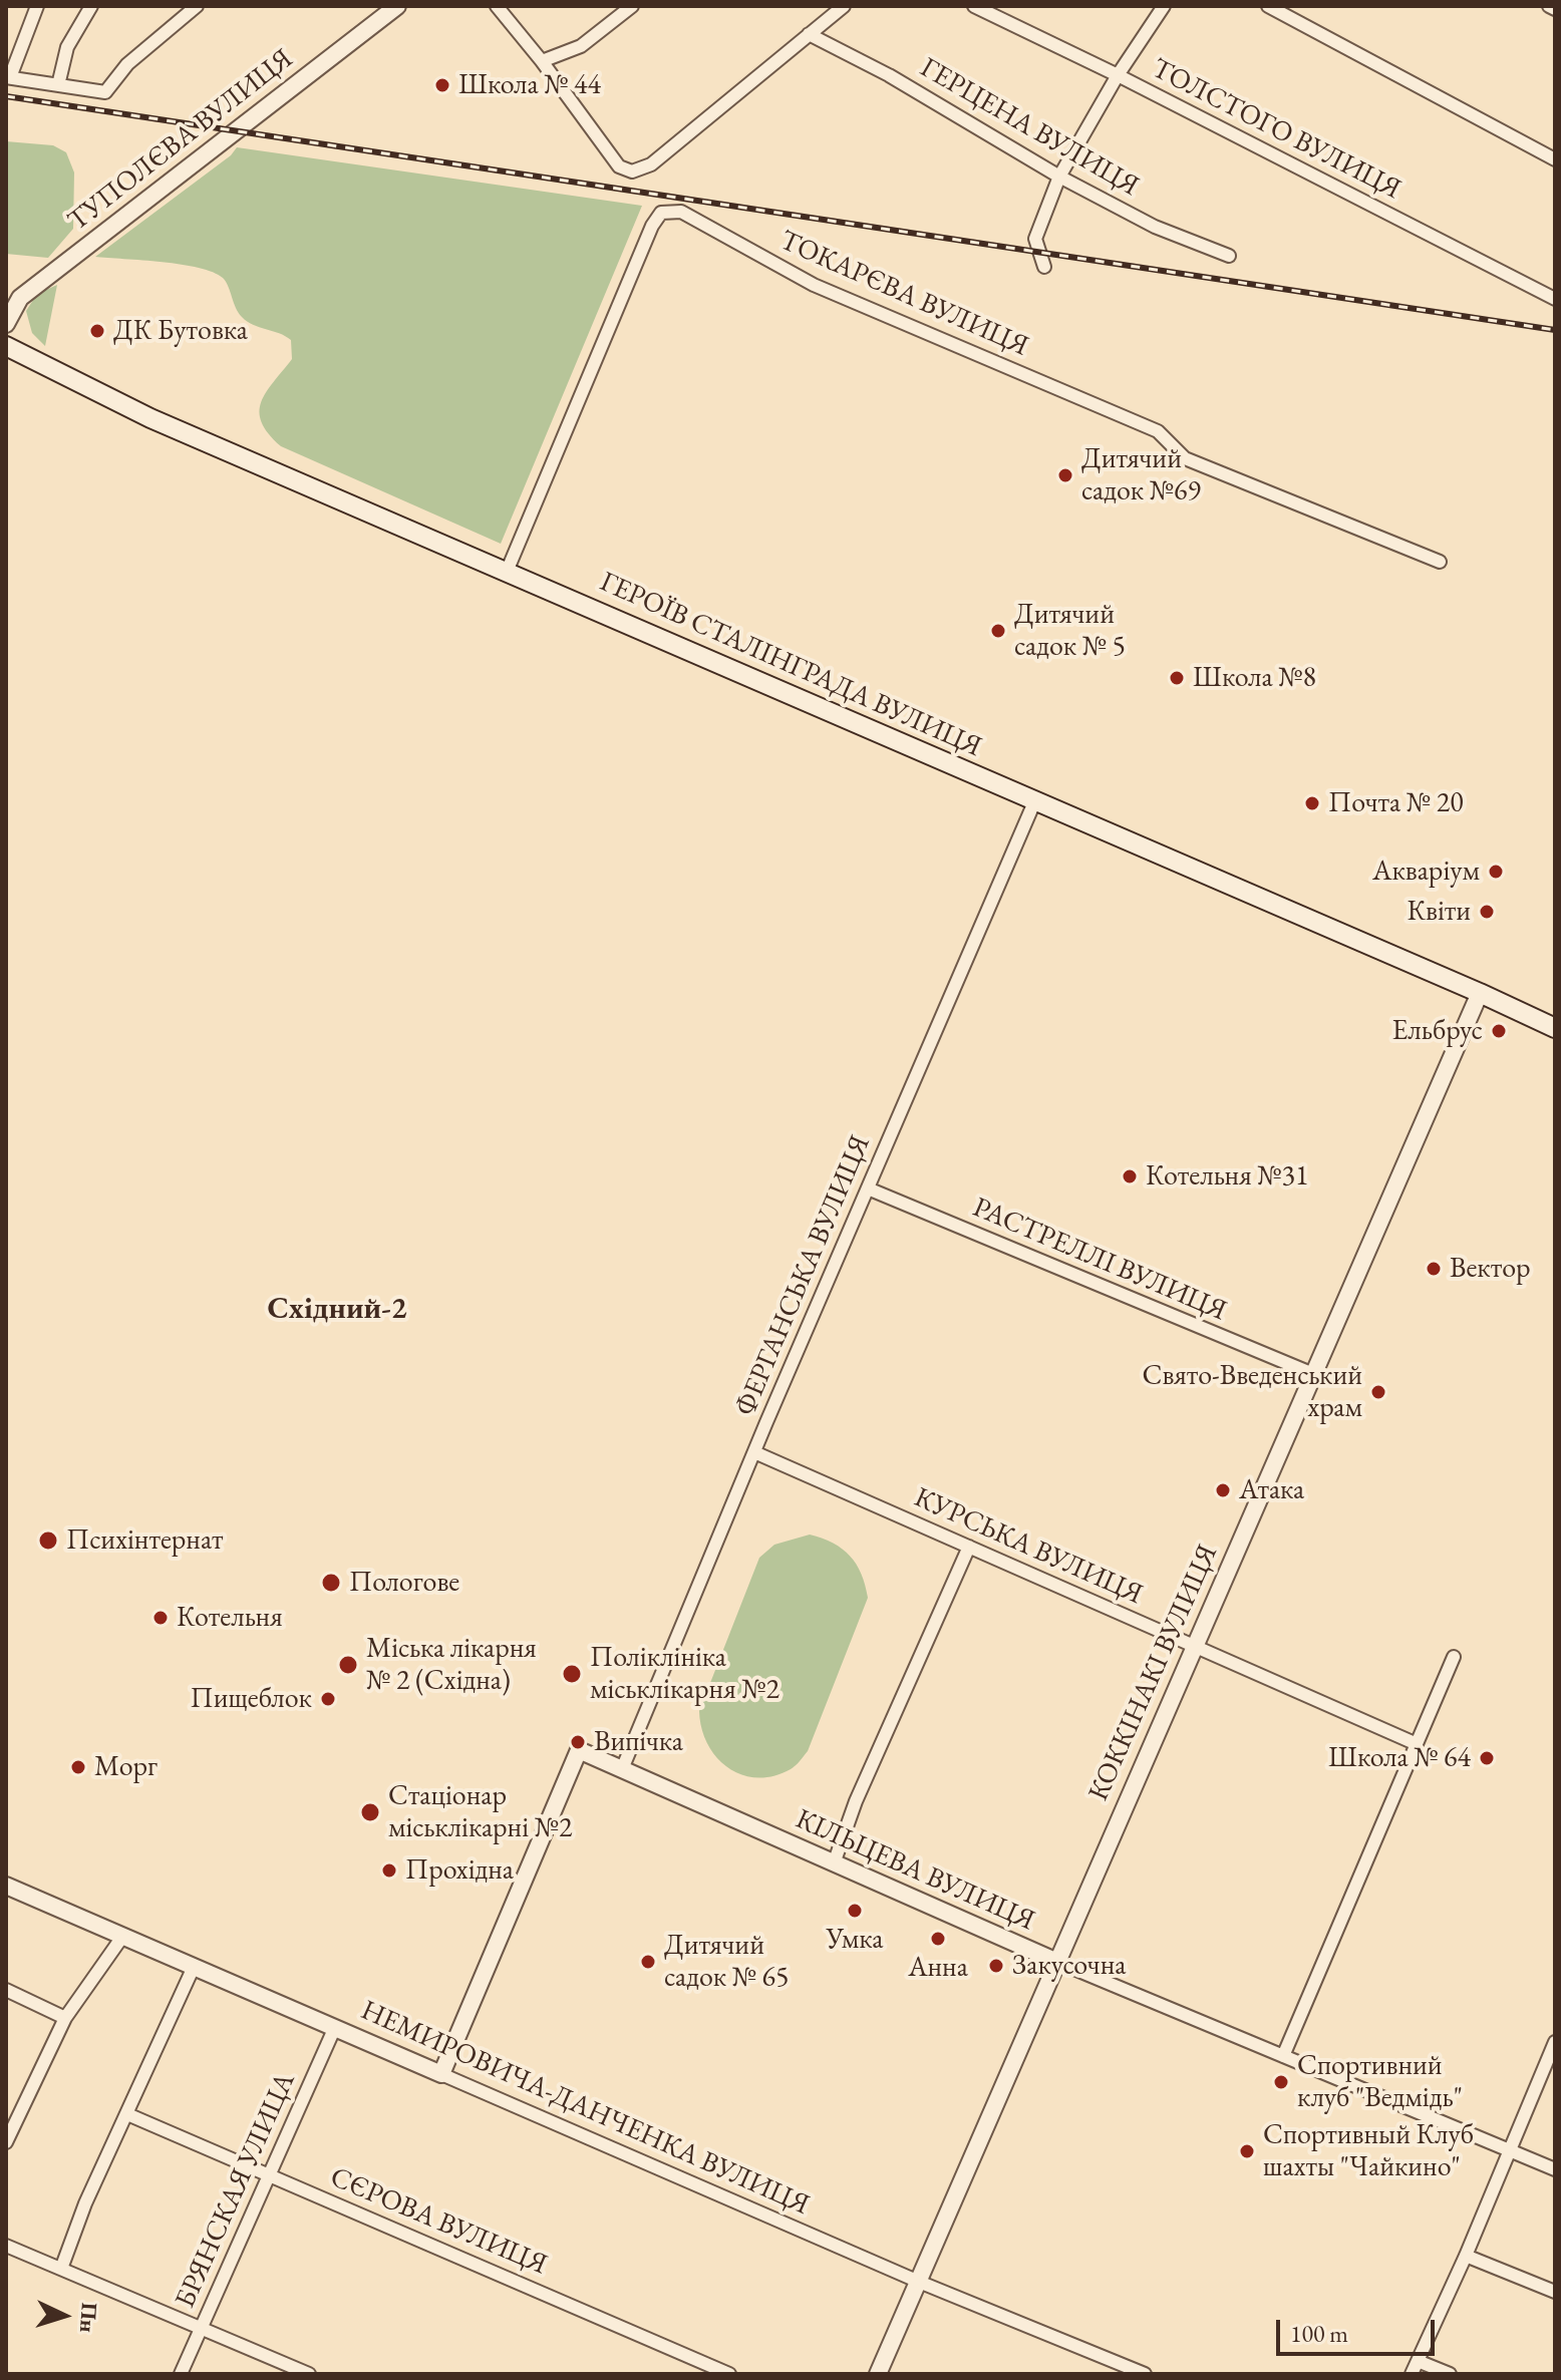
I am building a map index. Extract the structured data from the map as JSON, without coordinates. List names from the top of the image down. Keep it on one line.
{"streets":{"main road":["ГЕРОЇВ СТАЛІНГРАДА ВУЛИЦЯ"],"street":["ГЕРЦЕНА ВУЛИЦЯ","ТОЛСТОГО ВУЛИЦЯ","ТУПОЛЄВА ВУЛИЦЯ","ТОКАРЄВА ВУЛИЦЯ","РАСТРЕЛЛІ ВУЛИЦЯ","ФЕРГАНСЬКА ВУЛИЦЯ","КУРСЬКА ВУЛИЦЯ","КОККІНАКІ ВУЛИЦЯ","КІЛЬЦЕВА ВУЛИЦЯ","НЕМИРОВИЧА-ДАНЧЕНКА ВУЛИЦЯ","БРЯНСКАЯ УЛИЦА","СЄРОВА ВУЛИЦЯ"]},"crossings":[["ТОКАРЄВА ВУЛИЦЯ","ГЕРОЇВ СТАЛІНГРАДА ВУЛИЦЯ"],["ГЕРОЇВ СТАЛІНГРАДА ВУЛИЦЯ","ФЕРГАНСЬКА ВУЛИЦЯ"],["ГЕРОЇВ СТАЛІНГРАДА ВУЛИЦЯ","КОККІНАКІ ВУЛИЦЯ"],["РАСТРЕЛЛІ ВУЛИЦЯ","ФЕРГАНСЬКА ВУЛИЦЯ"],["РАСТРЕЛЛІ ВУЛИЦЯ","КОККІНАКІ ВУЛИЦЯ"],["ФЕРГАНСЬКА ВУЛИЦЯ","КУРСЬКА ВУЛИЦЯ"],["ФЕРГАНСЬКА ВУЛИЦЯ","КІЛЬЦЕВА ВУЛИЦЯ"],["КУРСЬКА ВУЛИЦЯ","КОККІНАКІ ВУЛИЦЯ"],["КОККІНАКІ ВУЛИЦЯ","КІЛЬЦЕВА ВУЛИЦЯ"],["КОККІНАКІ ВУЛИЦЯ","НЕМИРОВИЧА-ДАНЧЕНКА ВУЛИЦЯ"],["КІЛЬЦЕВА ВУЛИЦЯ","НЕМИРОВИЧА-ДАНЧЕНКА ВУЛИЦЯ"],["НЕМИРОВИЧА-ДАНЧЕНКА ВУЛИЦЯ","БРЯНСКАЯ УЛИЦА"],["БРЯНСКАЯ УЛИЦА","СЄРОВА ВУЛИЦЯ"]],"districts":["Східний-2"],"places":["Школа № 44","ДК Бутовка","Дитячий садок №69","Дитячий садок № 5","Школа №8","Почта № 20","Акваріум","Квіти","Ельбрус","Котельня №31","Вектор","Свято-Введенський храм","Атака","Психінтернат","Пологове","Котельня","Міська лікарня № 2 (Східна)","Поліклініка міськлікарня №2","Пищеблок","Випічка","Школа № 64","Морг","Стаціонар міськлікарні №2","Прохідна","Умка","Анна","Дитячий садок № 65","Закусочна","Спортивний клуб \"Ведмідь\"","Спортивный Клуб шахты \"Чайкино\""],"scale_bar":"100 m","north":"right"}
